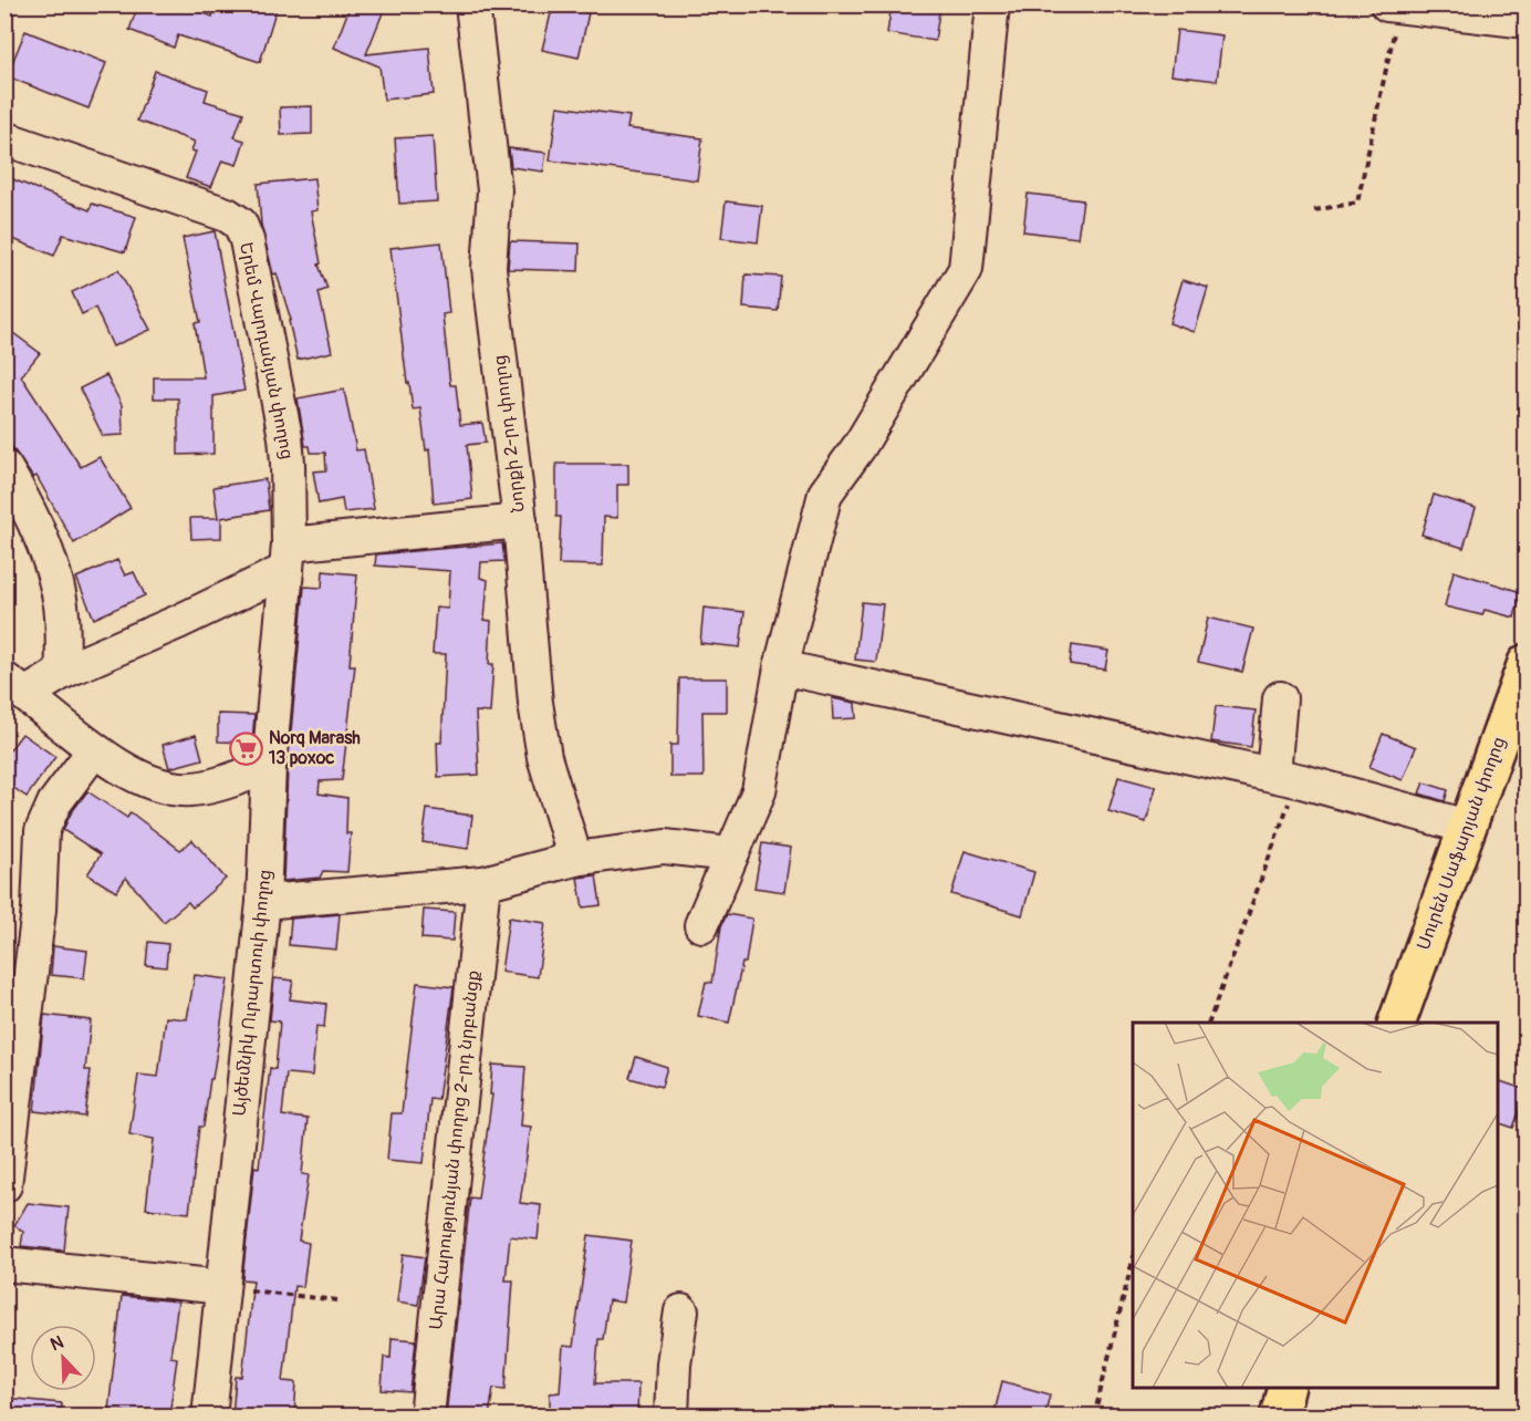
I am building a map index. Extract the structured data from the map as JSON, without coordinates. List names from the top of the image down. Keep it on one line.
{"streets":{"main road":["Սուրեն Սաֆարյան փողոց"],"street":["Երեմ Վարդանյան փողոց","Նորքի 2-րդ փողոց","Այծեմնիկ Ուրարտուի փողոց","Արա Հարությունյան փողոց 2-րդ նրբանցք"]},"crossings":[["Երեմ Վարդանյան փողոց","Այծեմնիկ Ուրարտուի փողոց"]],"places":{"supermarket":["Norq Marash 13 poxoc"]},"north":"top left"}
